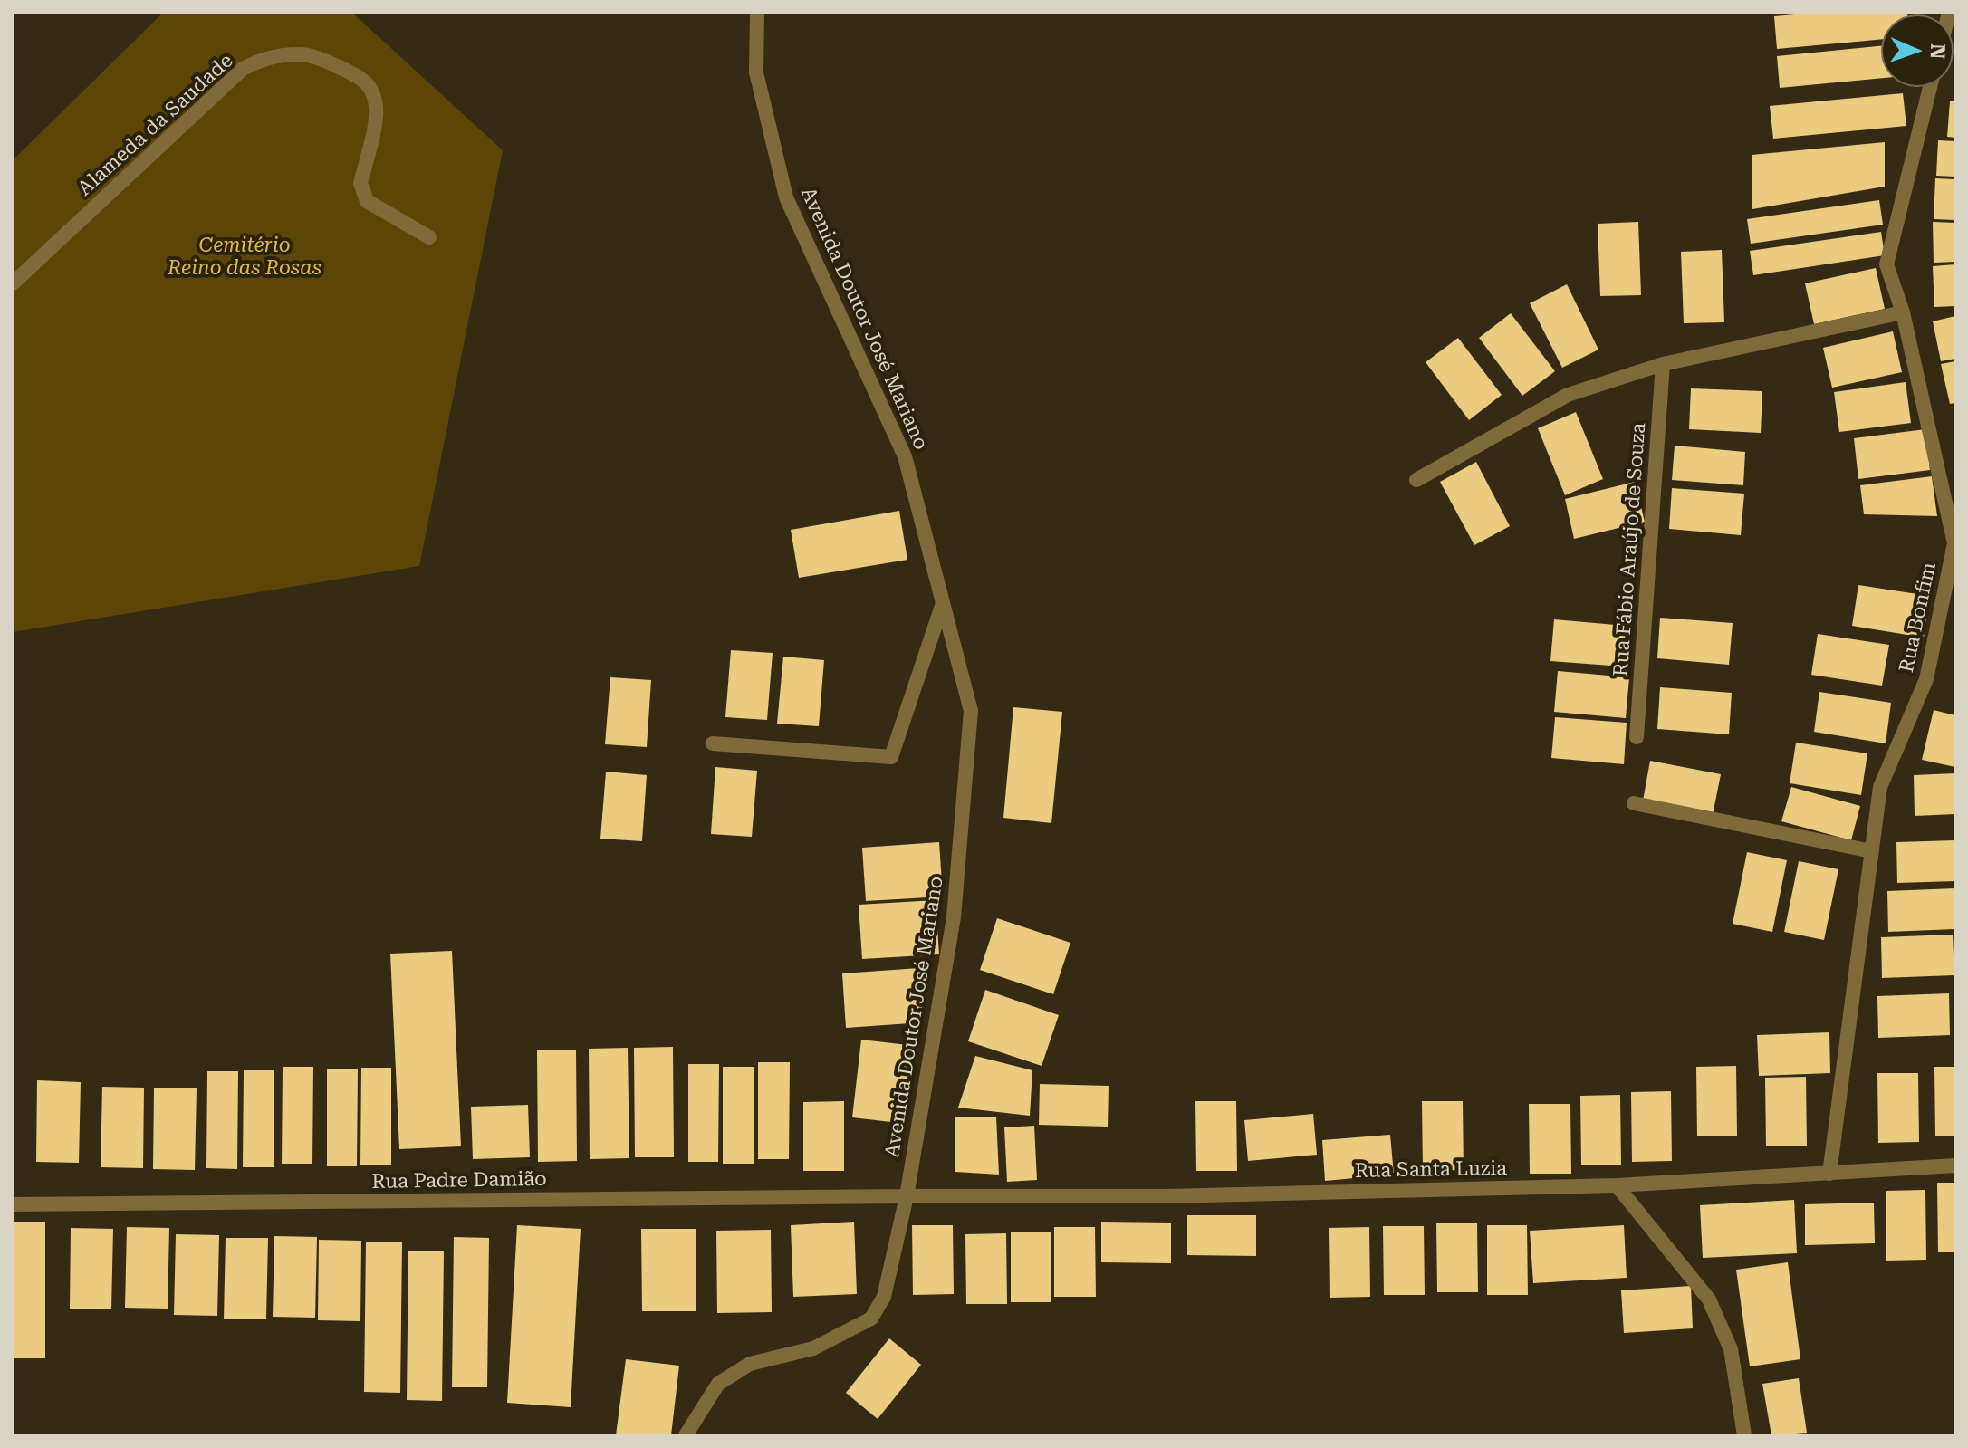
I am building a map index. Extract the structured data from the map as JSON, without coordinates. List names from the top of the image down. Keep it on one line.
{"streets":{"street":["Alameda da Saudade","Avenida Doutor José Mariano","Rua Fábio Araújo de Souza","Rua Bonfim","Rua Santa Luzia","Rua Padre Damião"]},"crossings":[["Avenida Doutor José Mariano","Rua Santa Luzia"],["Avenida Doutor José Mariano","Rua Padre Damião"],["Rua Bonfim","Rua Santa Luzia"],["Rua Santa Luzia","Rua Padre Damião"]],"parks":["Cemitério Reino das Rosas"],"north":"right"}
